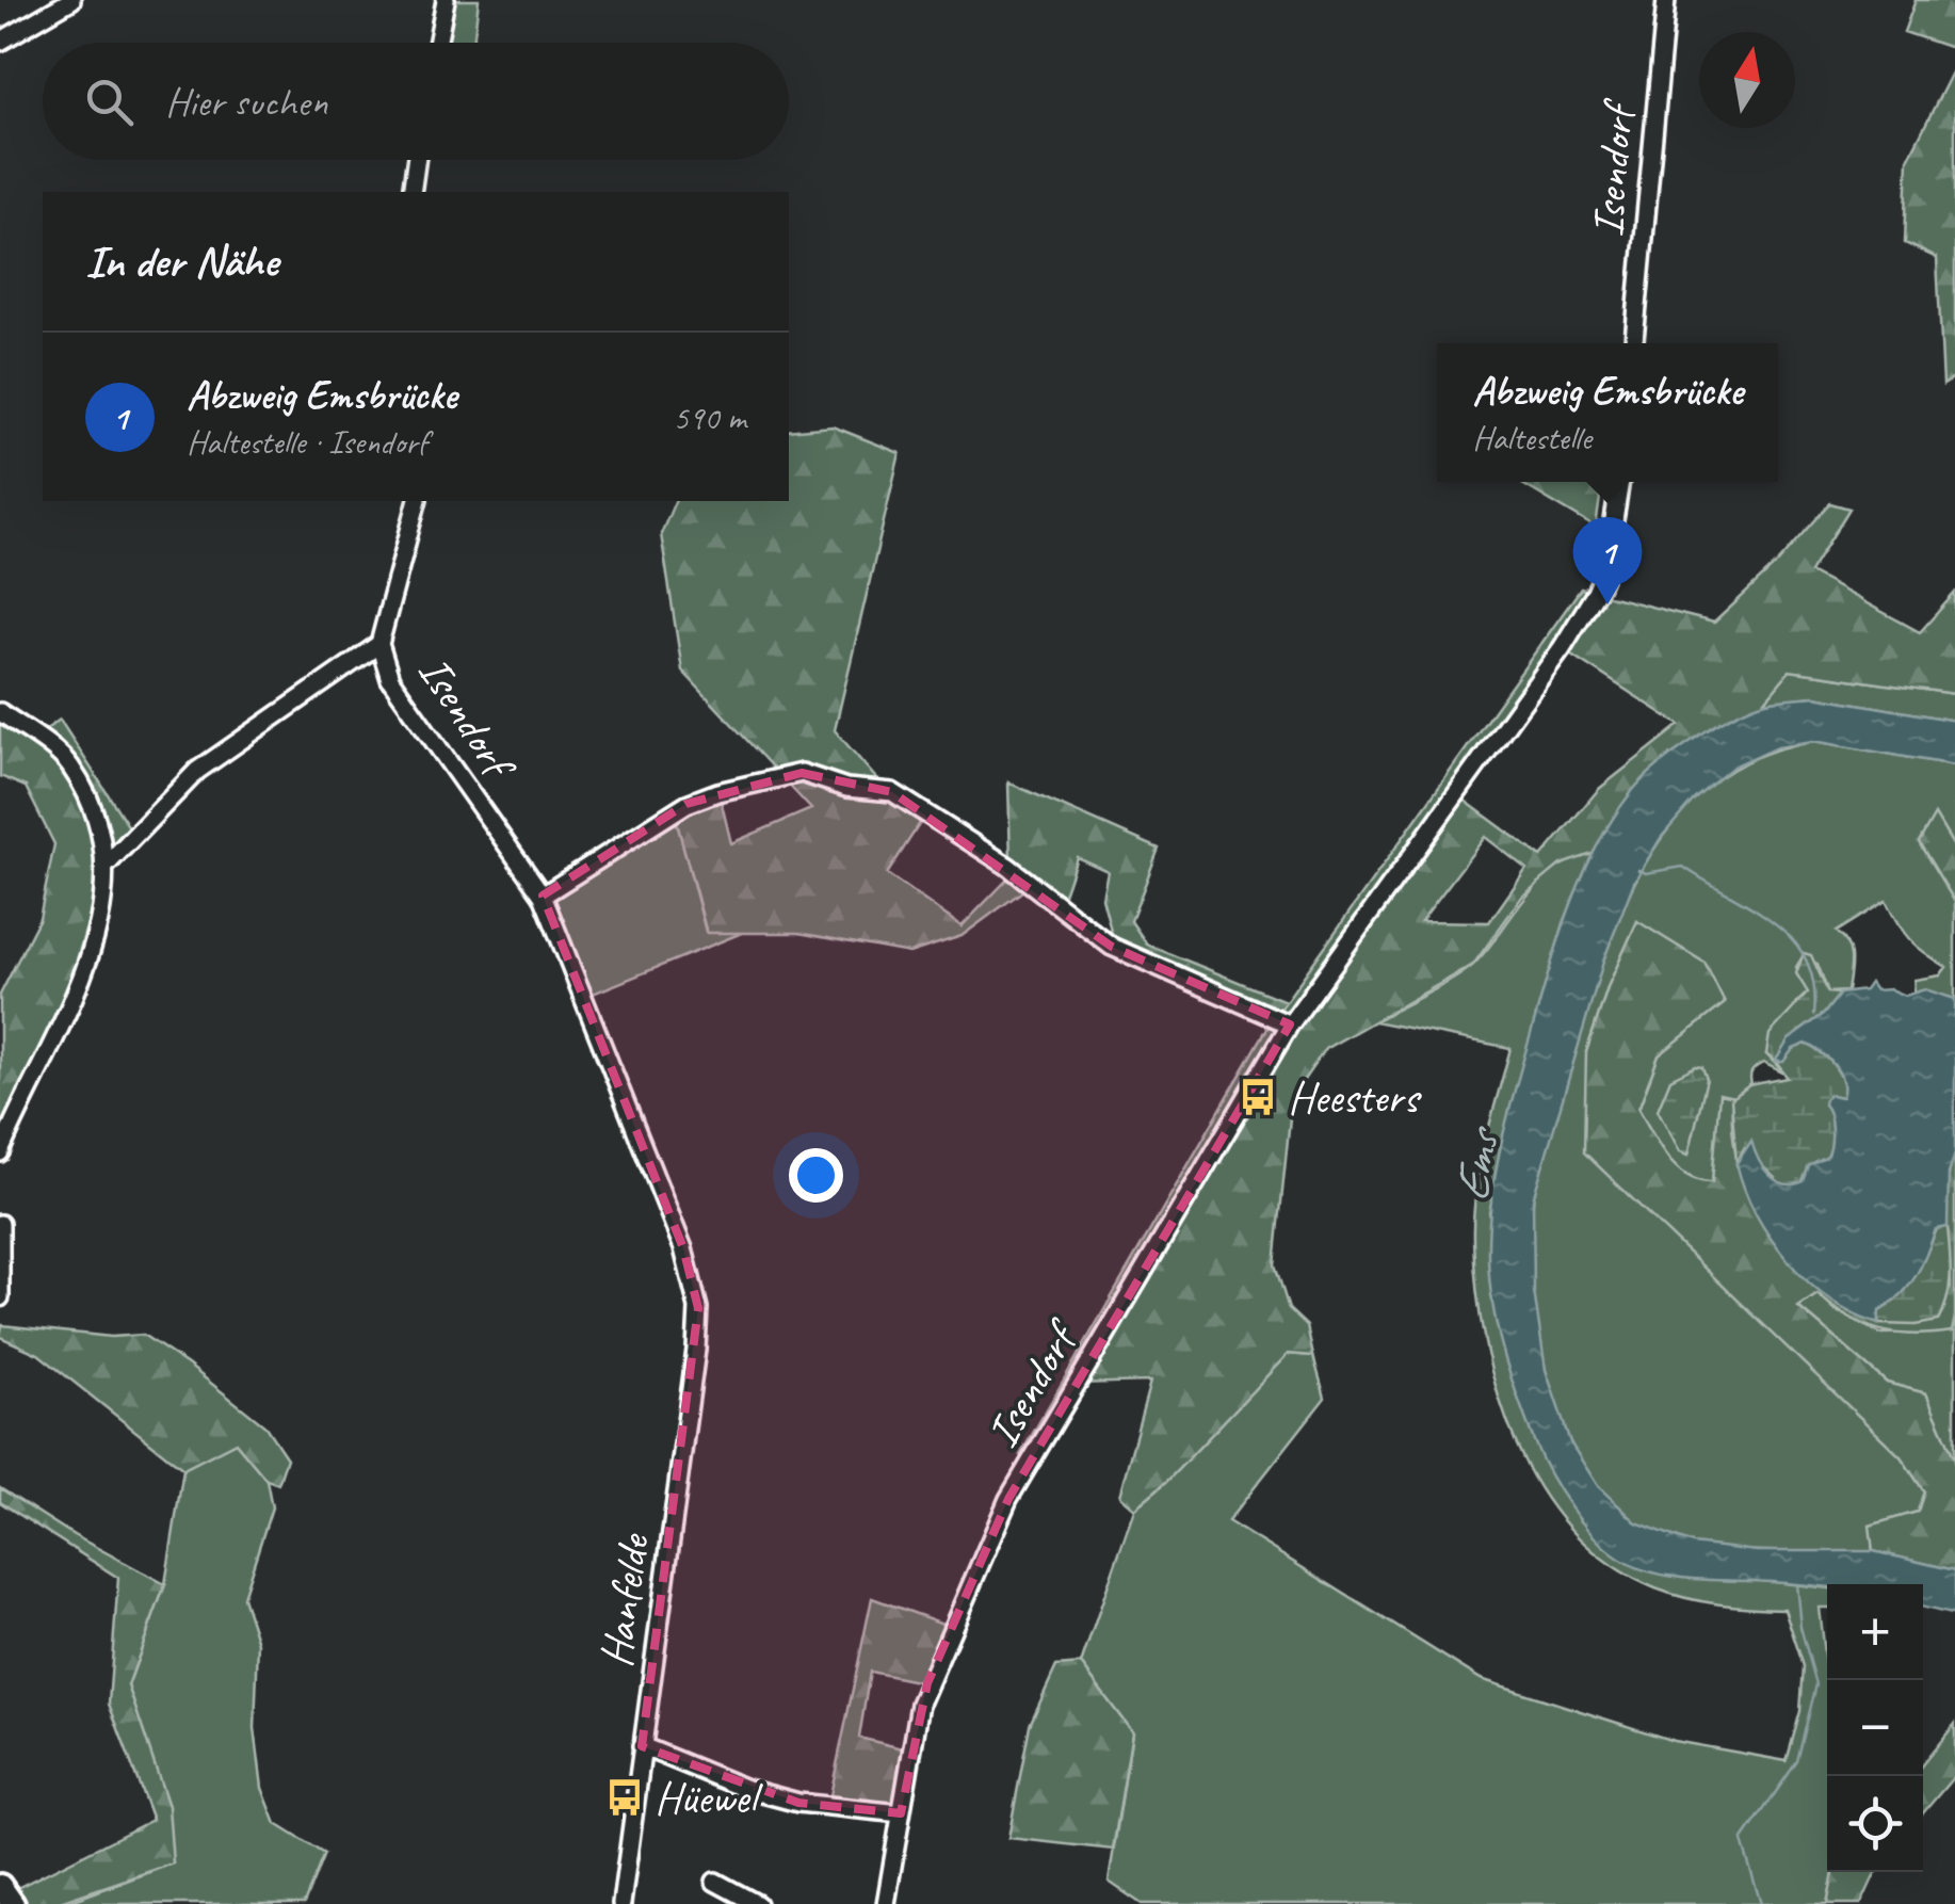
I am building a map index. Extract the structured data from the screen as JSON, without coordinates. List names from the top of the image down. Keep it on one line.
{"streets":{"street":["Isendorf","Hanfelde"]},"crossings":[["Isendorf","Hanfelde"]],"water":["Ems"],"places":{"bus stop":["Heesters","Hüewel"]},"north":"top","page":{"search":"Hier suchen","heading":"In der Nähe","list":[{"mark":"1","name":"Abzweig Emsbrücke","note":"Haltestelle · Isendorf","value":"590 m"}],"popup":["Abzweig Emsbrücke","Haltestelle"],"pins":"1","map_buttons":["+","−"]}}
